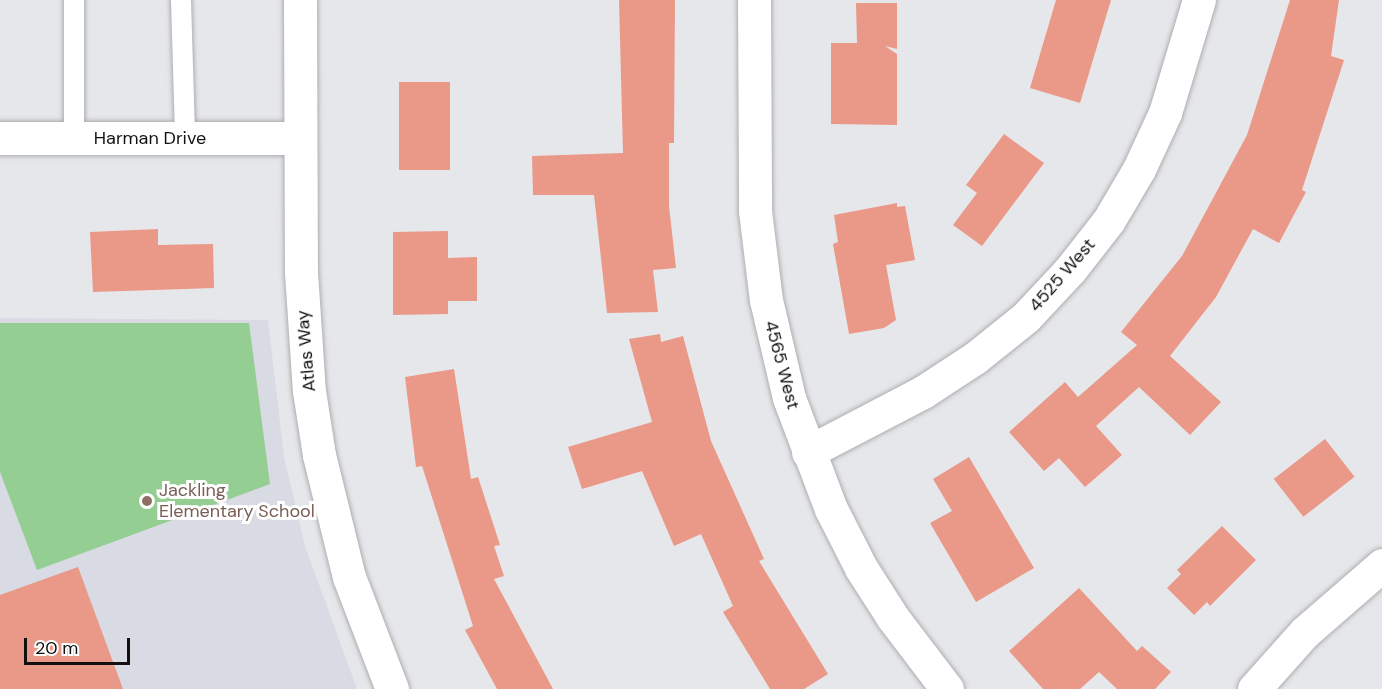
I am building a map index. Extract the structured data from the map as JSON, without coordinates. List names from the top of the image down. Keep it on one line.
{"streets":{"street":["Harman Drive","4525 West","Atlas Way","4565 West"]},"crossings":[["Harman Drive","Atlas Way"],["4525 West","4565 West"]],"places":["Jackling Elementary School"],"scale_bar":"20 m"}
